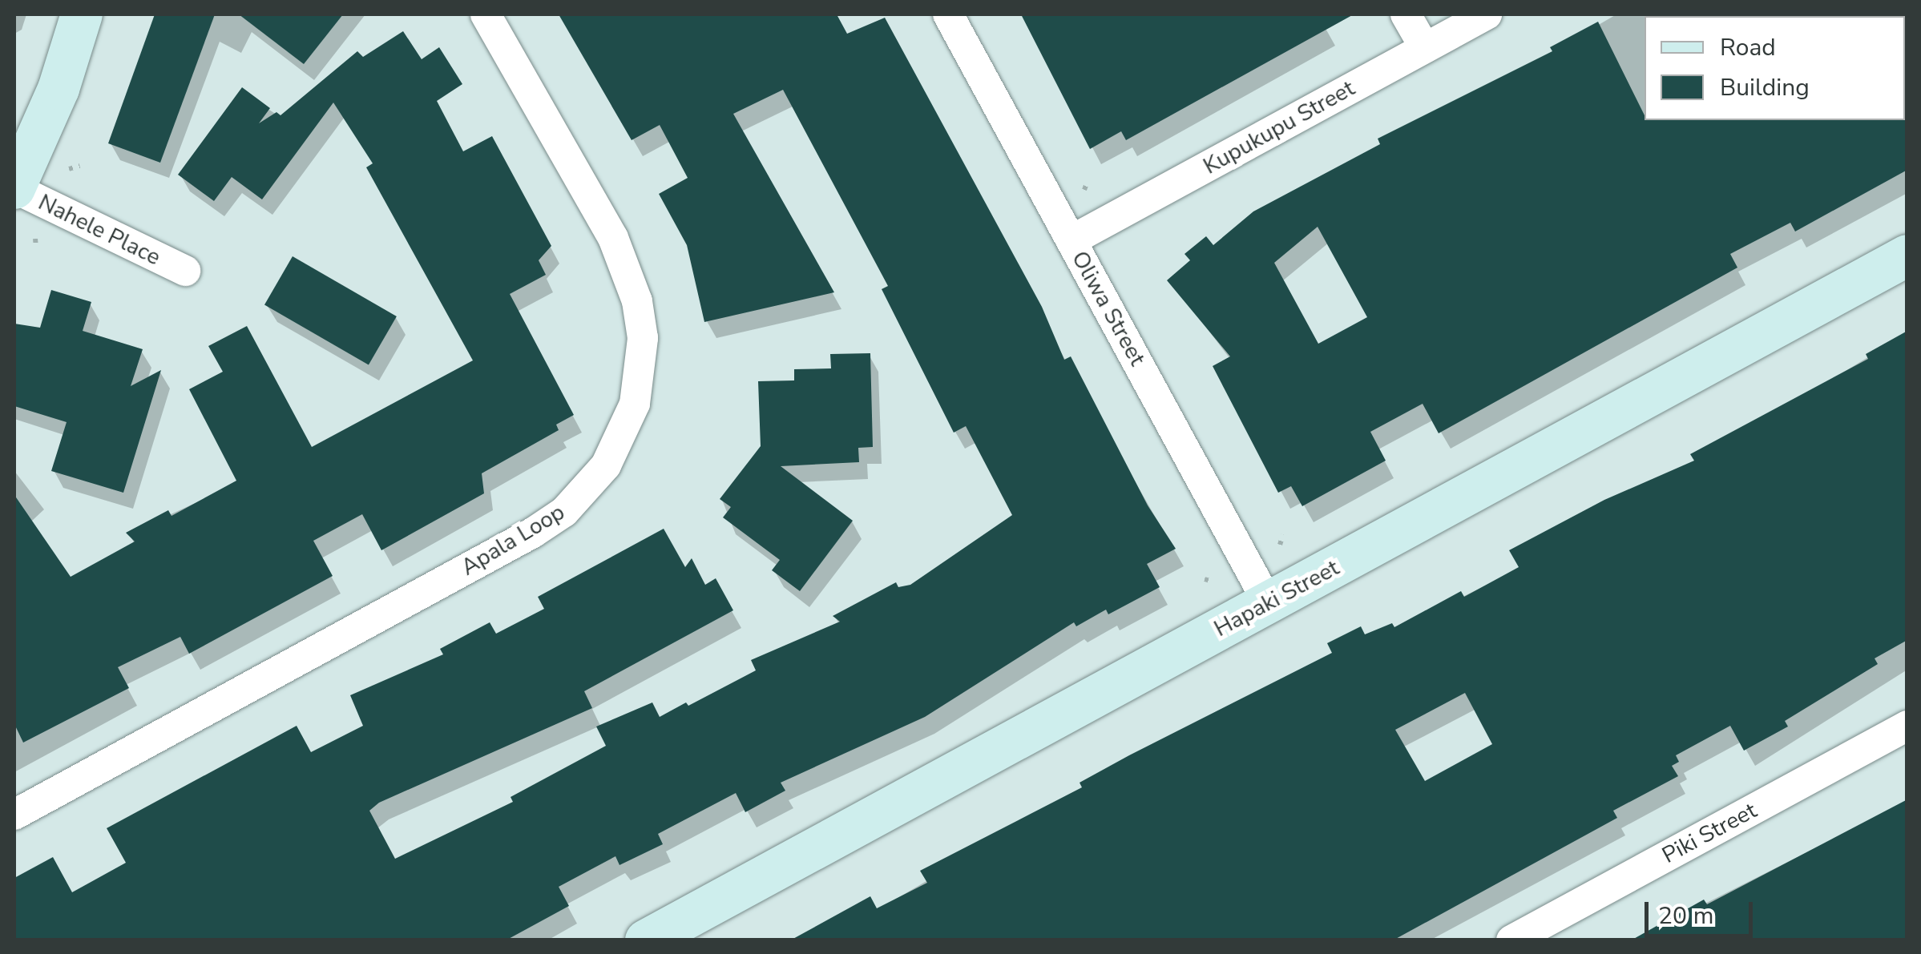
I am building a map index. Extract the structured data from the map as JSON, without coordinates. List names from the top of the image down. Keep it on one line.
{"streets":{"street":["Kupukupu Street","Nahele Place","Oliwa Street","Apala Loop","Hapaki Street","Piki Street"]},"crossings":[["Kupukupu Street","Oliwa Street"],["Oliwa Street","Hapaki Street"]],"legend":["Road","Building"],"scale_bar":"20 m"}
